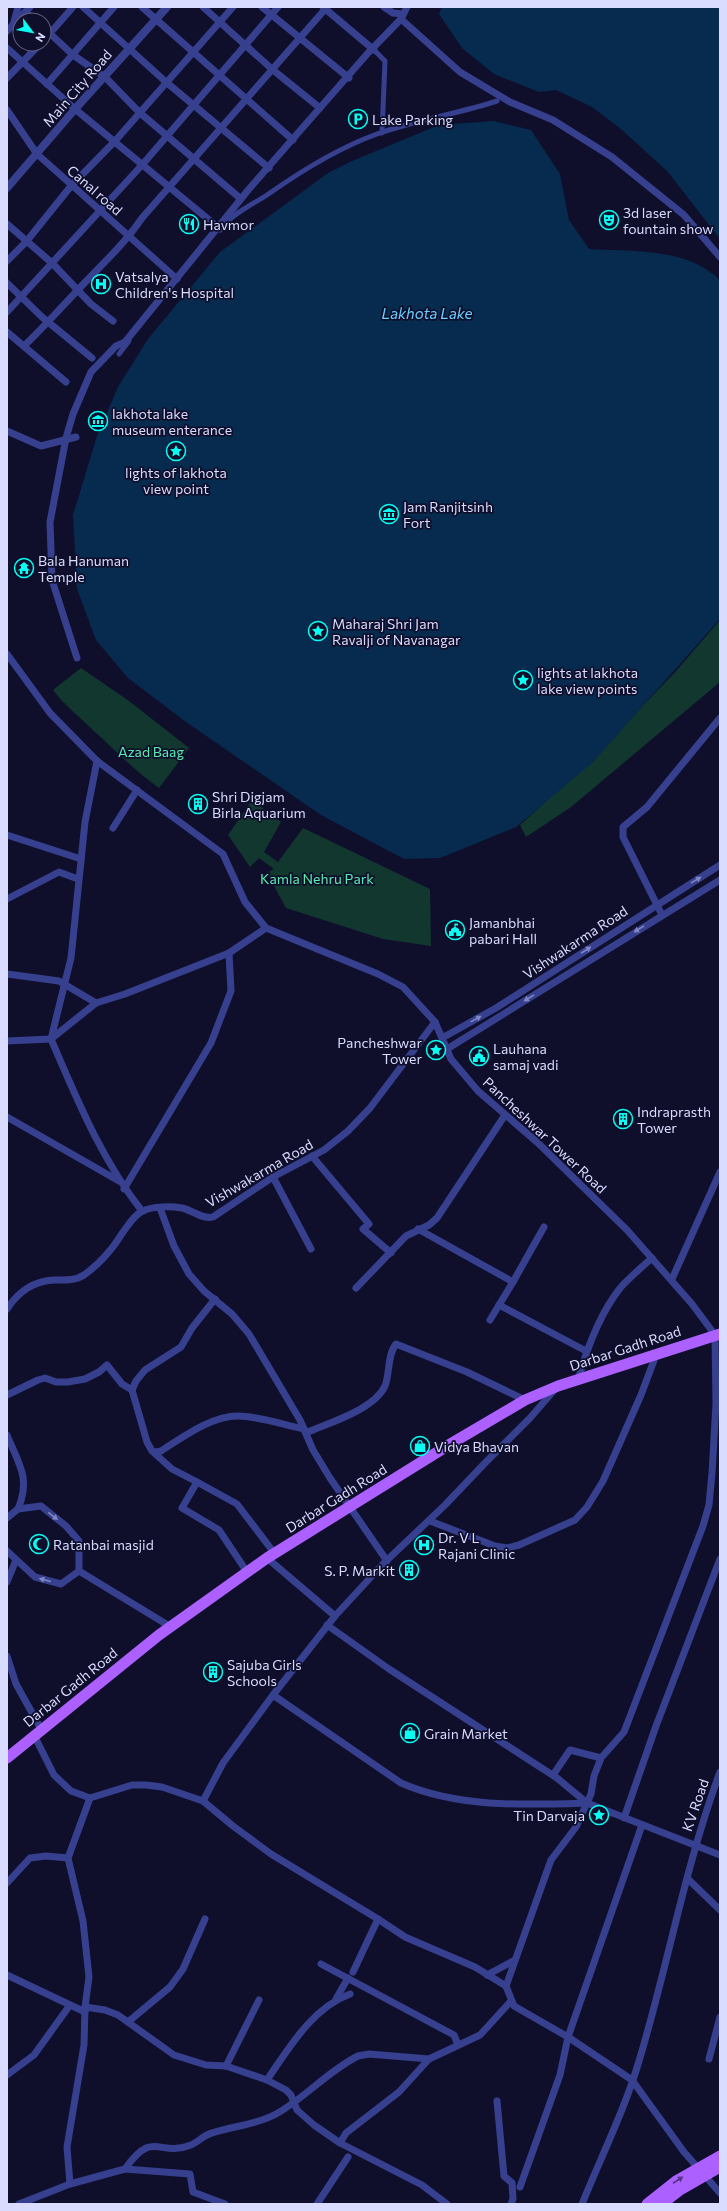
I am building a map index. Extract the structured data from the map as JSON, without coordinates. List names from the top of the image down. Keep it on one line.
{"streets":{"main road":["Darbar Gadh Road"],"street":["Main City Road","Canal road","Vishwakarma Road","Pancheshwar Tower Road","KV Road"]},"crossings":[["Main City Road","Canal road"],["Vishwakarma Road","Pancheshwar Tower Road"],["Pancheshwar Tower Road","Darbar Gadh Road"]],"water":["Lakhota Lake"],"parks":["Azad Baag","Kamla Nehru Park"],"places":{"parking":["Lake Parking"],"theatre":["3d laser fountain show"],"restaurant":["Havmor"],"hospital":["Vatsalya Children's Hospital","Dr. V L Rajani Clinic"],"museum":["lakhota lake museum enterance","Jam Ranjitsinh Fort"],"place":["lights of lakhota view point","Maharaj Shri Jam Ravalji of Navanagar","lights at lakhota lake view points","Pancheshwar Tower","Tin Darvaja"],"temple":["Bala Hanuman Temple"],"building":["Shri Digjam Birla Aquarium","Indraprasth Tower","S. P. Markit","Sajuba Girls Schools"],"public building":["Jamanbhai pabari Hall","Lauhana samaj vadi"],"shop":["Vidya Bhavan","Grain Market"],"mosque":["Ratanbai masjid"]},"north":"bottom right"}
